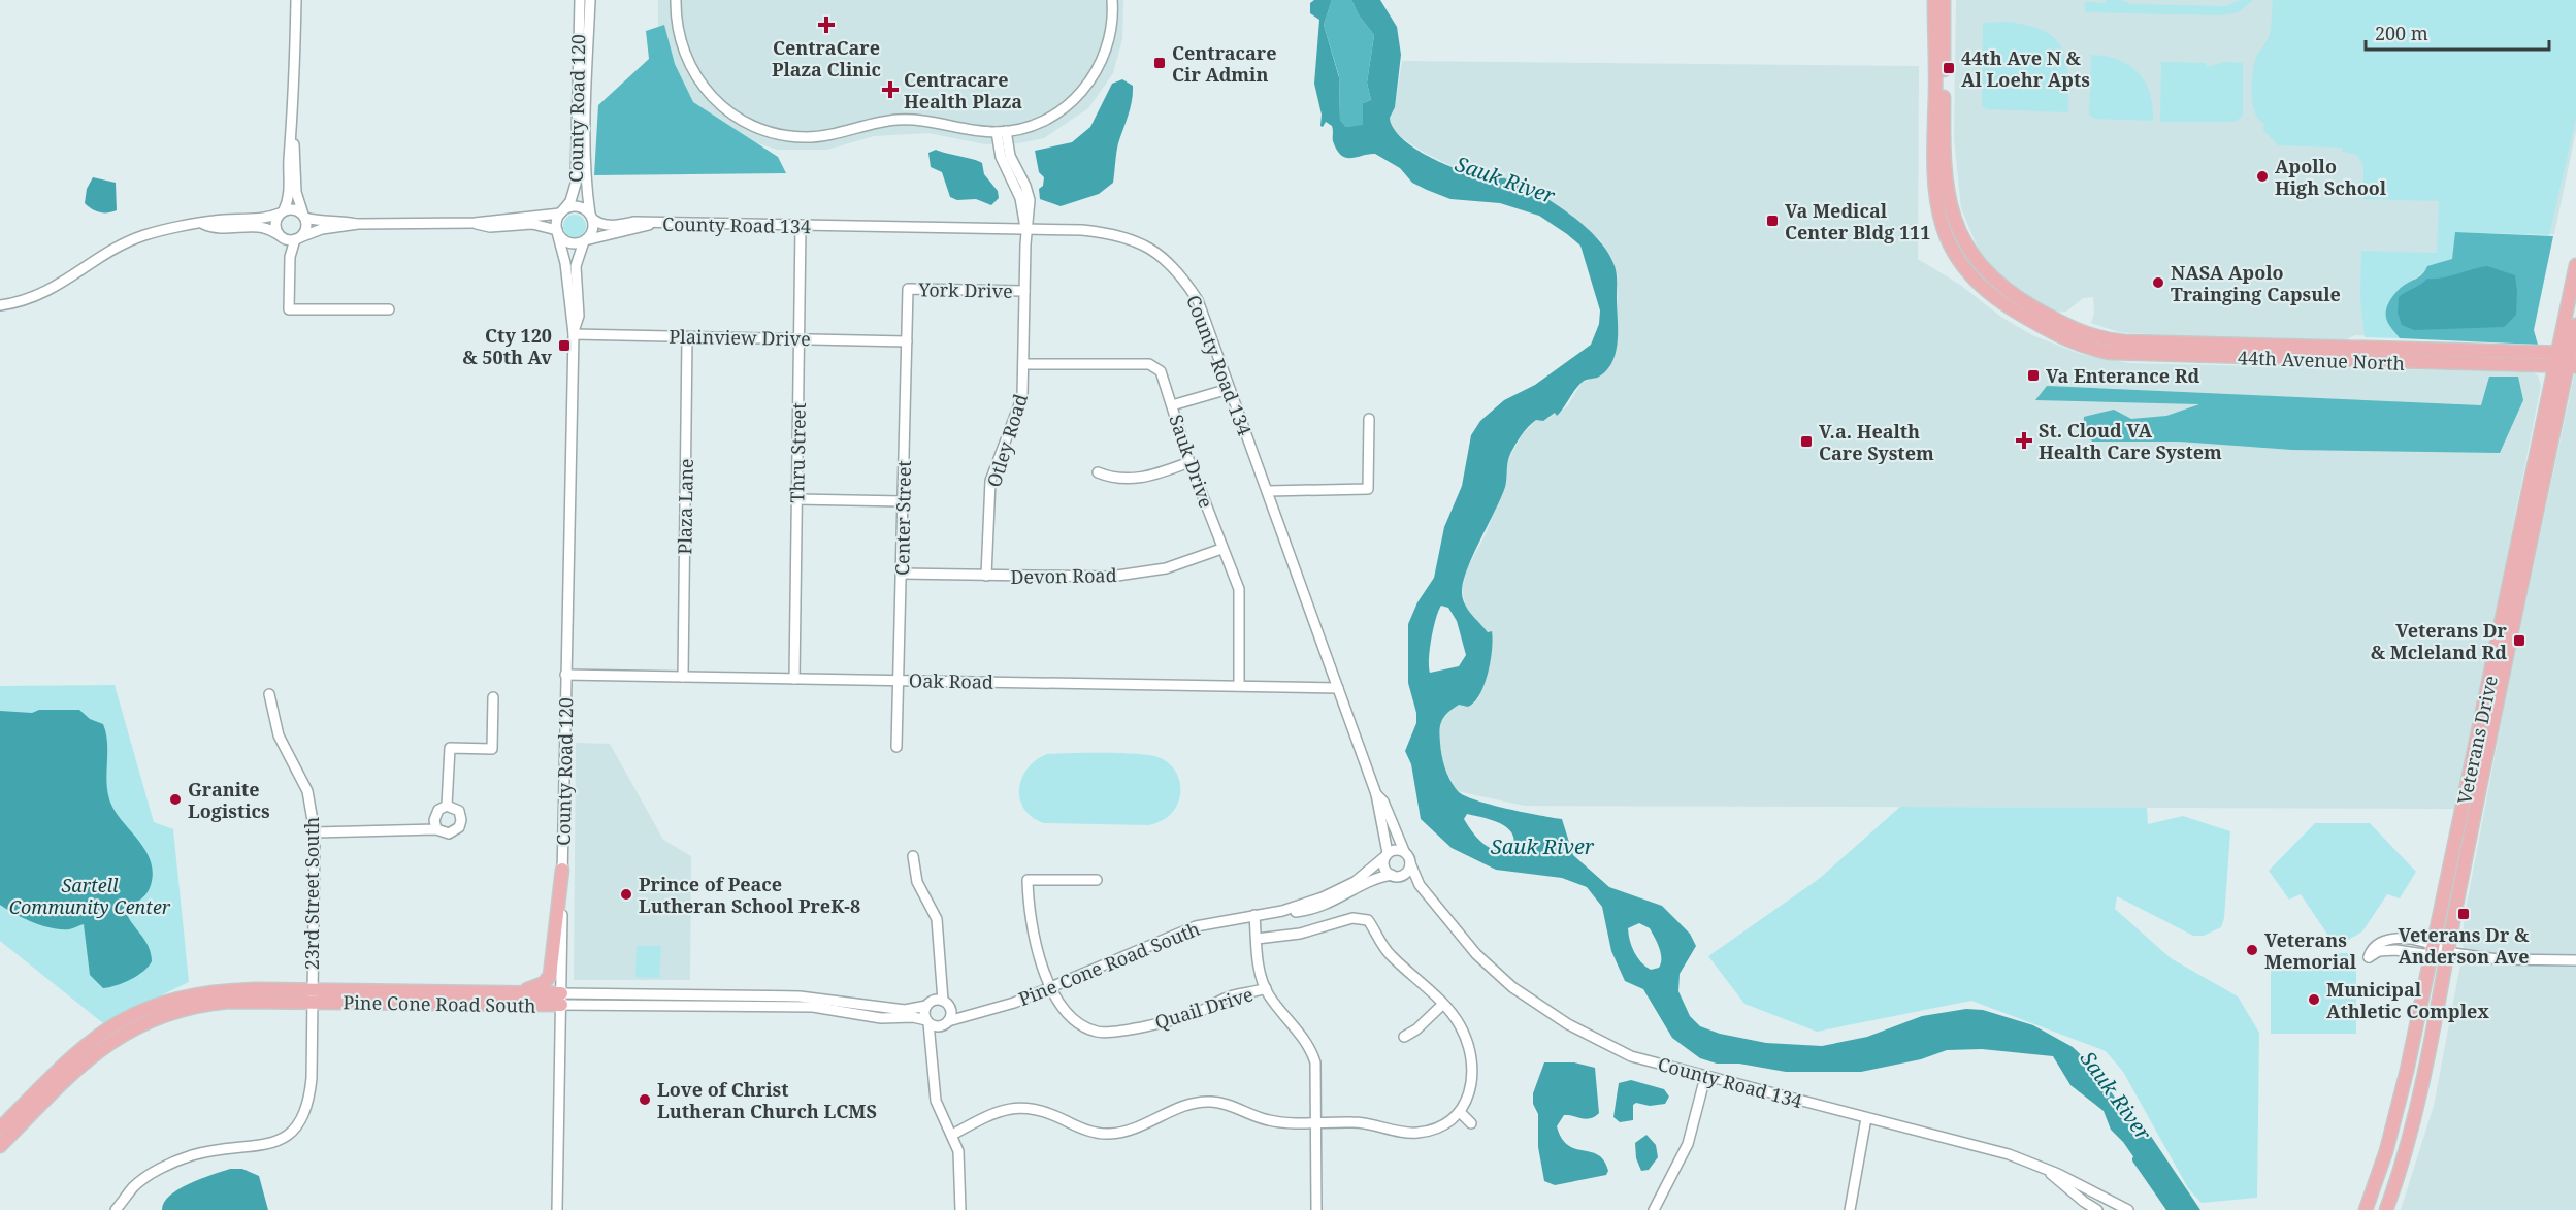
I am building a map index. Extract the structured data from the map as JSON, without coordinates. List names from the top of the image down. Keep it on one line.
{"streets":{"main road":["44th Avenue North","Veterans Drive","Pine Cone Road South"],"street":["County Road 120","County Road 134","York Drive","Plainview Drive","Otley Road","Thru Street","Sauk Drive","Plaza Lane","Center Street","Devon Road","Oak Road","23rd Street South","Quail Drive"]},"crossings":[["County Road 120","County Road 134"],["County Road 120","Plainview Drive"],["County Road 120","Oak Road"],["County Road 120","Pine Cone Road South"],["County Road 134","Otley Road"],["County Road 134","Thru Street"],["County Road 134","Oak Road"],["County Road 134","Pine Cone Road South"],["York Drive","Otley Road"],["York Drive","Center Street"],["Plainview Drive","Thru Street"],["Plainview Drive","Plaza Lane"],["Plainview Drive","Center Street"],["44th Avenue North","Veterans Drive"],["Otley Road","Sauk Drive"],["Otley Road","Devon Road"],["Thru Street","Oak Road"],["Sauk Drive","Devon Road"],["Sauk Drive","Oak Road"],["Plaza Lane","Oak Road"],["Center Street","Devon Road"],["Center Street","Oak Road"],["23rd Street South","Pine Cone Road South"],["Pine Cone Road South","Quail Drive"]],"water":["Sauk River"],"parks":["Sartell Community Center"],"places":{"health":["CentraCare Plaza Clinic","Centracare Health Plaza","St. Cloud VA Health Care System"],"transit":["Centracare Cir Admin","44th Ave N & Al Loehr Apts","Va Medical Center Bldg 111","Cty 120 & 50th Av","Va Enterance Rd","V.a. Health Care System","Veterans Dr & Mcleland Rd","Veterans Dr & Anderson Ave"],"other":["Apollo High School","NASA Apolo Trainging Capsule","Granite Logistics","Prince of Peace Lutheran School PreK-8","Veterans Memorial","Municipal Athletic Complex","Love of Christ Lutheran Church LCMS"]},"scale_bar":"200 m"}
